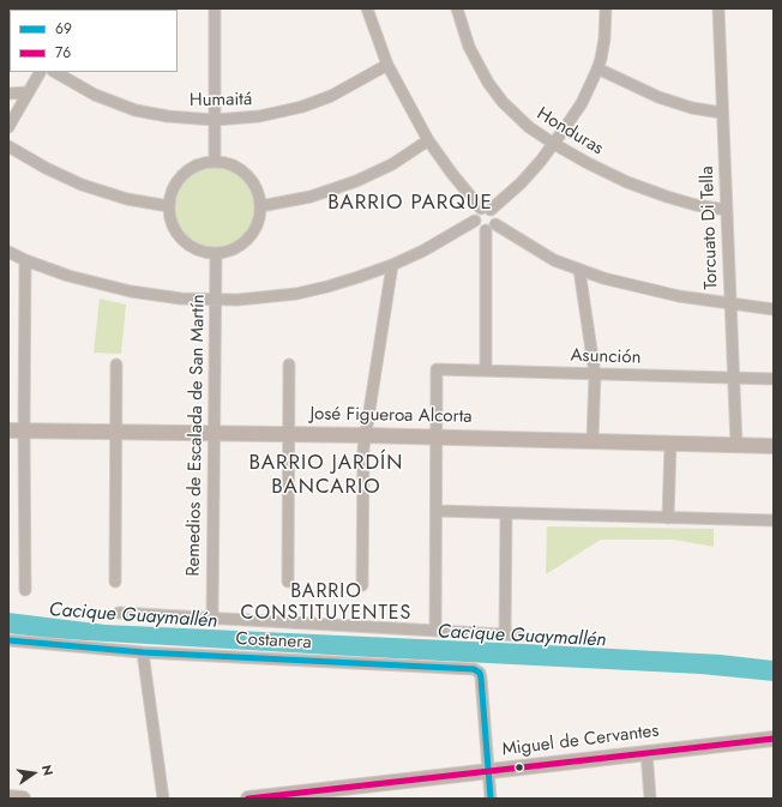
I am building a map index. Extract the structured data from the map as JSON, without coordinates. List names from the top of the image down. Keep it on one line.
{"streets":{"street":["Humaitá","Honduras","Torcuato Di Tella","Asunción","José Figueroa Alcorta","Remedios de Escalada de San Martín","Costanera","Miguel de Cervantes"]},"crossings":[["Honduras","Torcuato Di Tella"],["Torcuato Di Tella","Asunción"],["Torcuato Di Tella","José Figueroa Alcorta"],["Asunción","José Figueroa Alcorta"],["José Figueroa Alcorta","Remedios de Escalada de San Martín"],["Costanera","Miguel de Cervantes"]],"districts":["BARRIO PARQUE","BARRIO JARDÍN BANCARIO","BARRIO CONSTITUYENTES"],"water":["Cacique Guaymallén"],"lines":["transit line 69","transit line 76"],"legend":["69","76"],"north":"right"}
